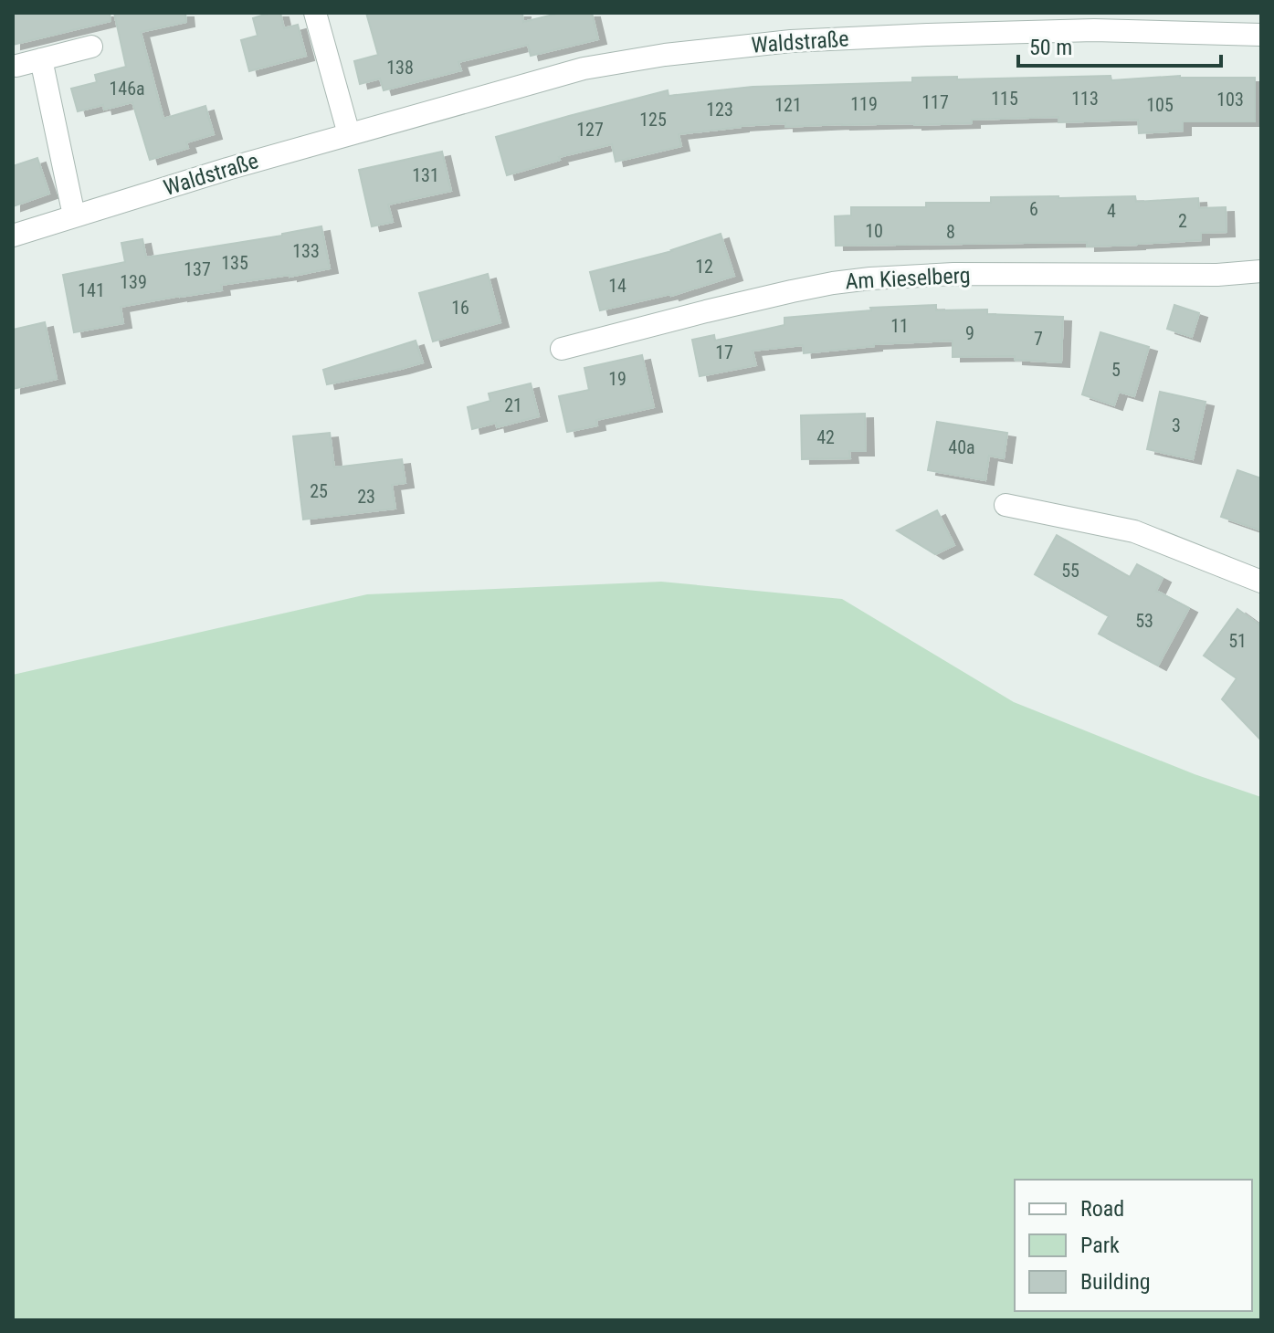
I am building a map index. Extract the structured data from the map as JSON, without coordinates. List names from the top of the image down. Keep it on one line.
{"streets":{"street":["Waldstraße","Am Kieselberg"]},"house_numbers":["138","146a","115","113","103","117","119","121","105","123","125","127","131","6","4","2","10","8","133","135","12","137","139","14","141","16","11","9","7","17","5","19","21","3","42","40a","25","23","55","53","51"],"legend":["Road","Park","Building"],"scale_bar":"50 m"}
